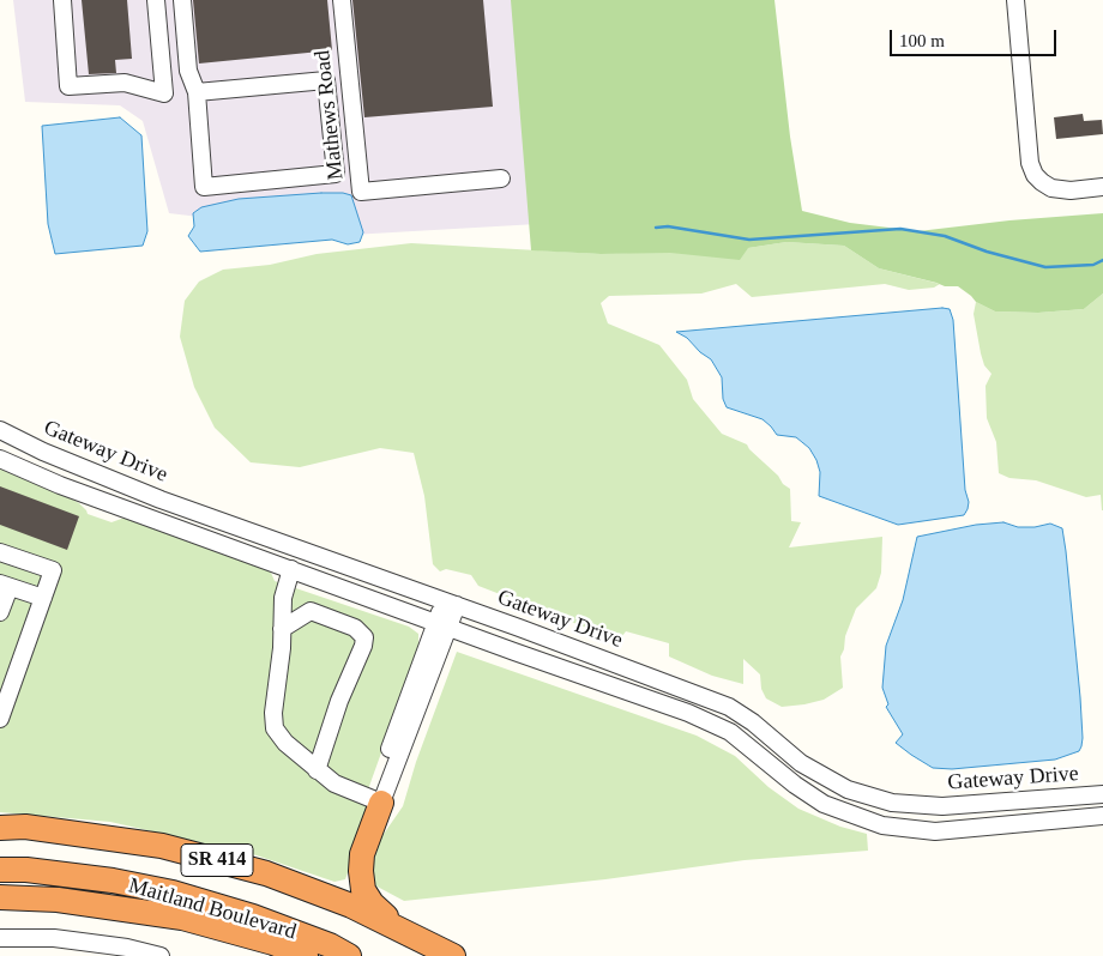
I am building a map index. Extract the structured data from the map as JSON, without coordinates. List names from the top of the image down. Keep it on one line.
{"streets":{"highway":["SR 414","Maitland Boulevard"],"street":["Mathews Road","Gateway Drive"]},"scale_bar":"100 m"}
